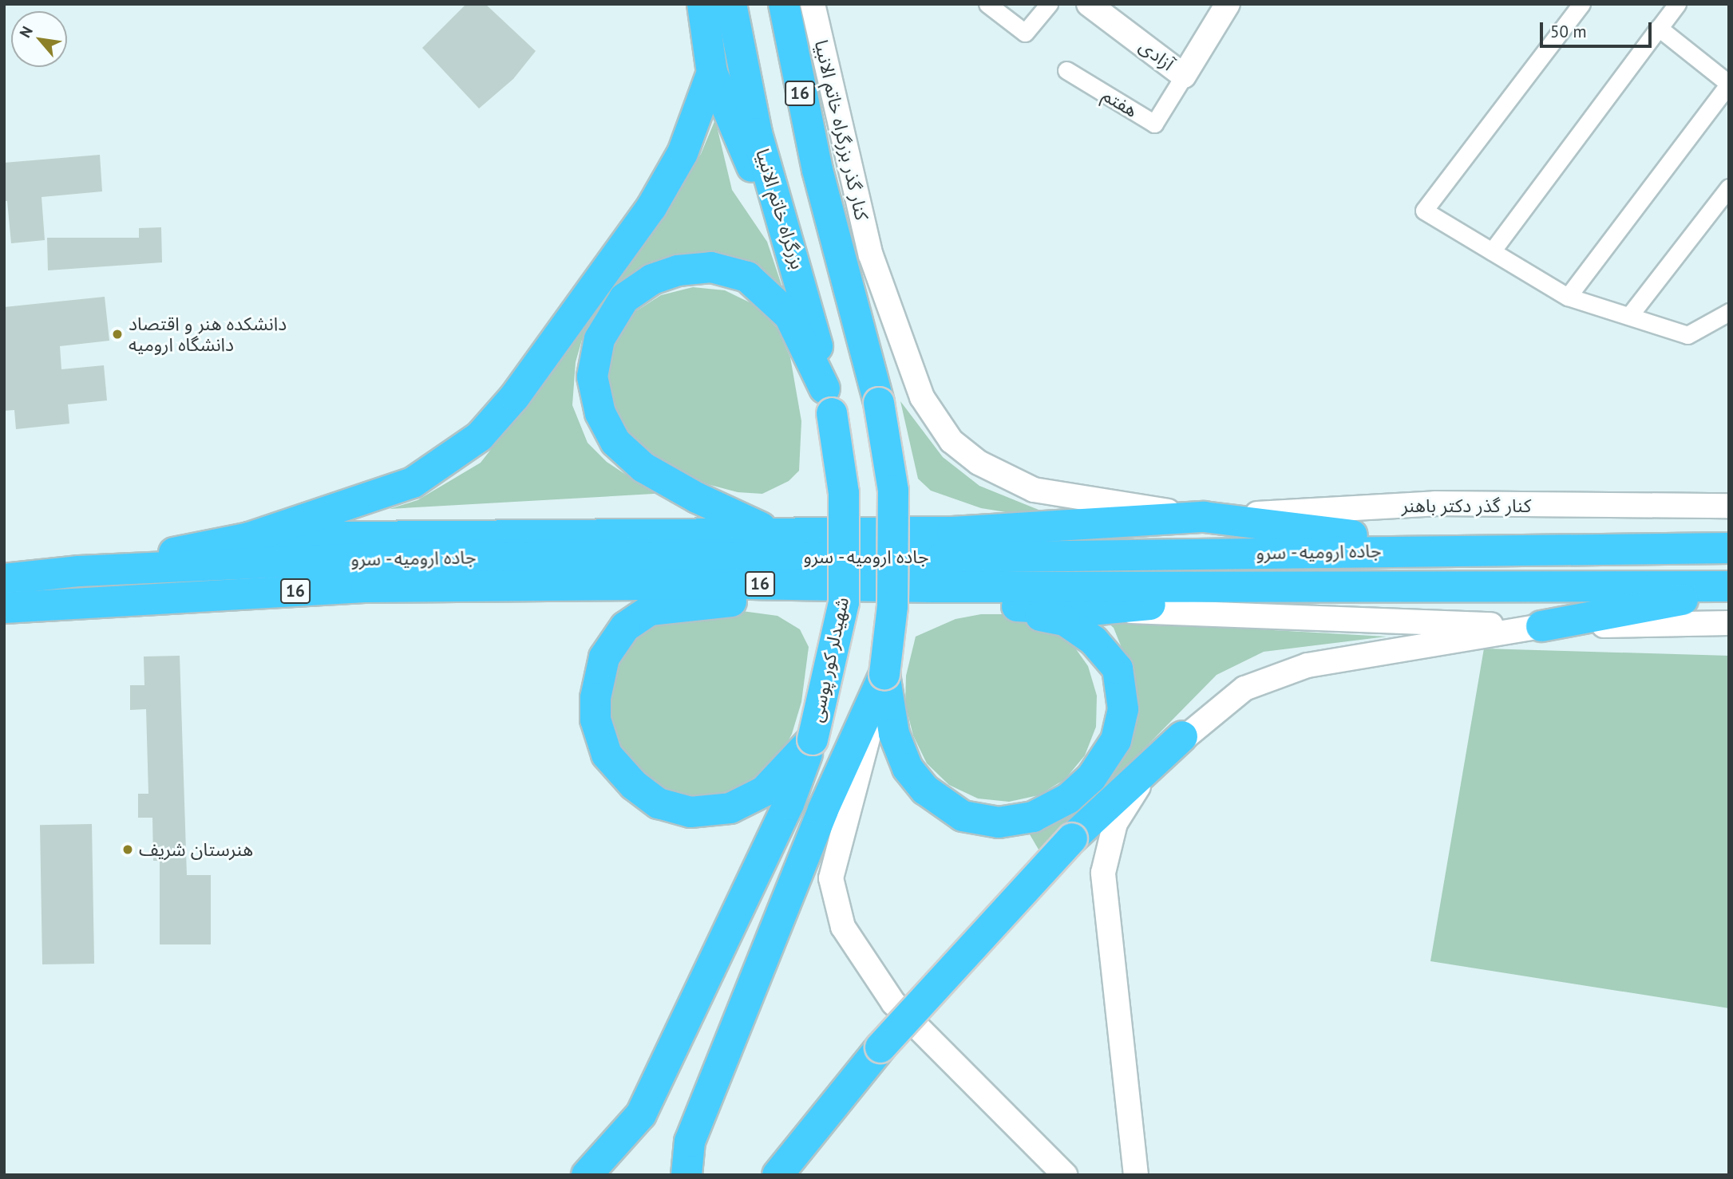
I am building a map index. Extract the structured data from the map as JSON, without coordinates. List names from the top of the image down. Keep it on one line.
{"streets":{"highway":["16","بزرگراه خاتم الانبیا","جاده ارومیه - سرو","شهیدلر کور پوسی"],"main road":["آزادی","کنار گذر بزرگراه خاتم الانبیا","کنار گذر دکتر باهنر"],"street":["هفتم"]},"crossings":[["آزادی","هفتم"],["کنار گذر بزرگراه خاتم الانبیا","کنار گذر دکتر باهنر"],["بزرگراه خاتم الانبیا","شهیدلر کور پوسی"]],"places":["دانشکده هنر و اقتصاد دانشگاه ارومیه","هنرستان شریف"],"scale_bar":"50 m","north":"top left"}
